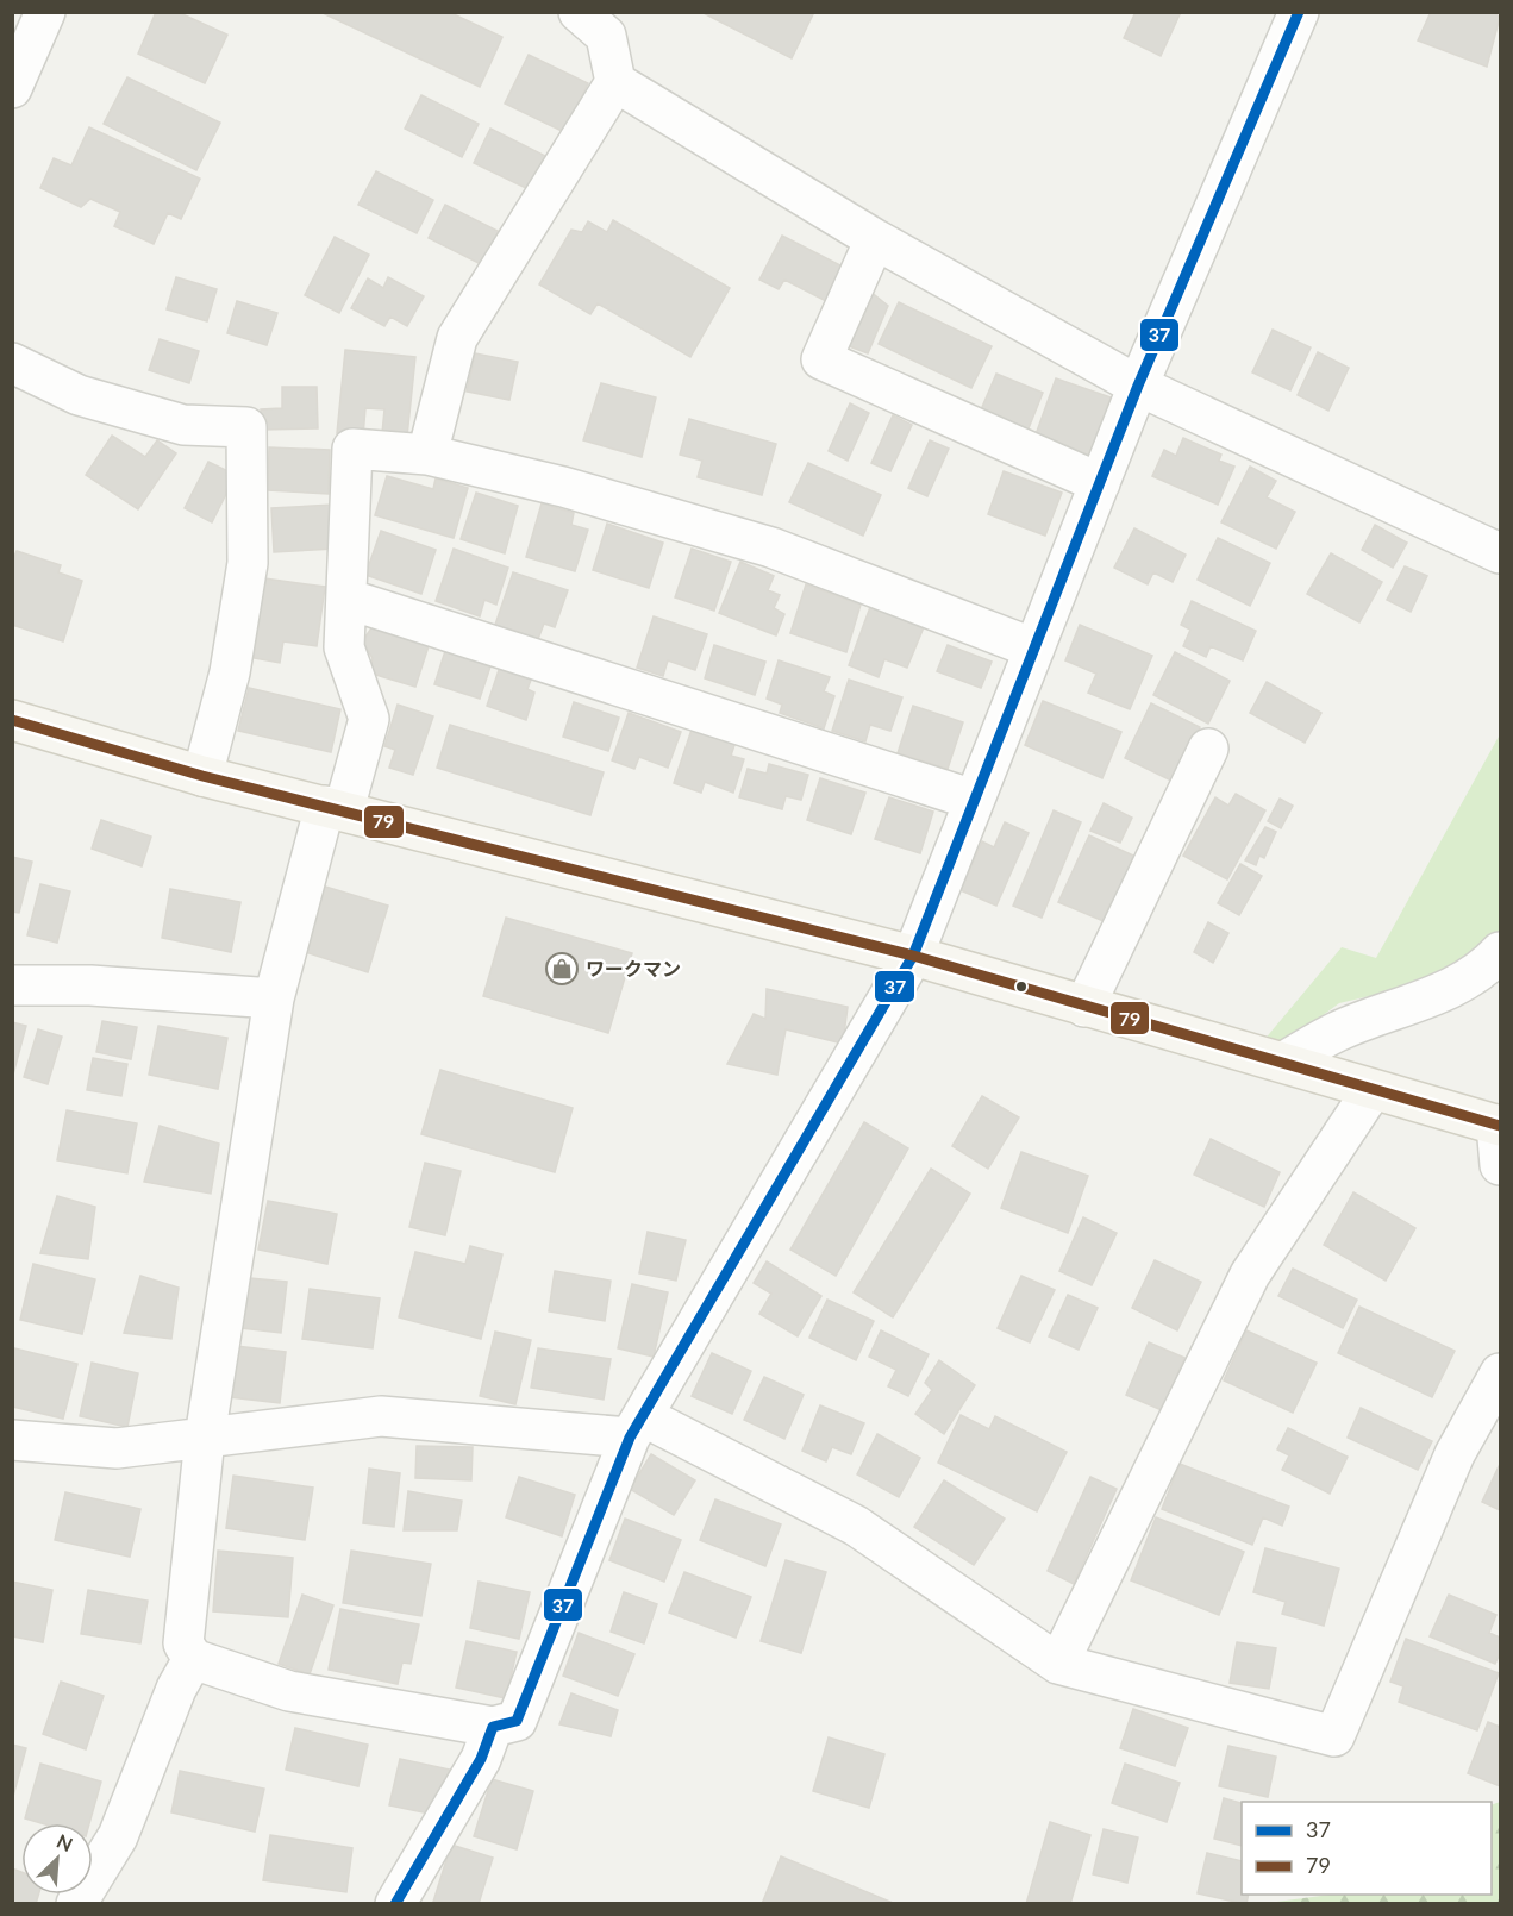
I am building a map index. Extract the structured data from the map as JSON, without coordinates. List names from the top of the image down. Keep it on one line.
{"places":{"shop":["ワークマン"]},"lines":["transit line 37","transit line 79"],"legend":["37","79"],"north":"top right"}
